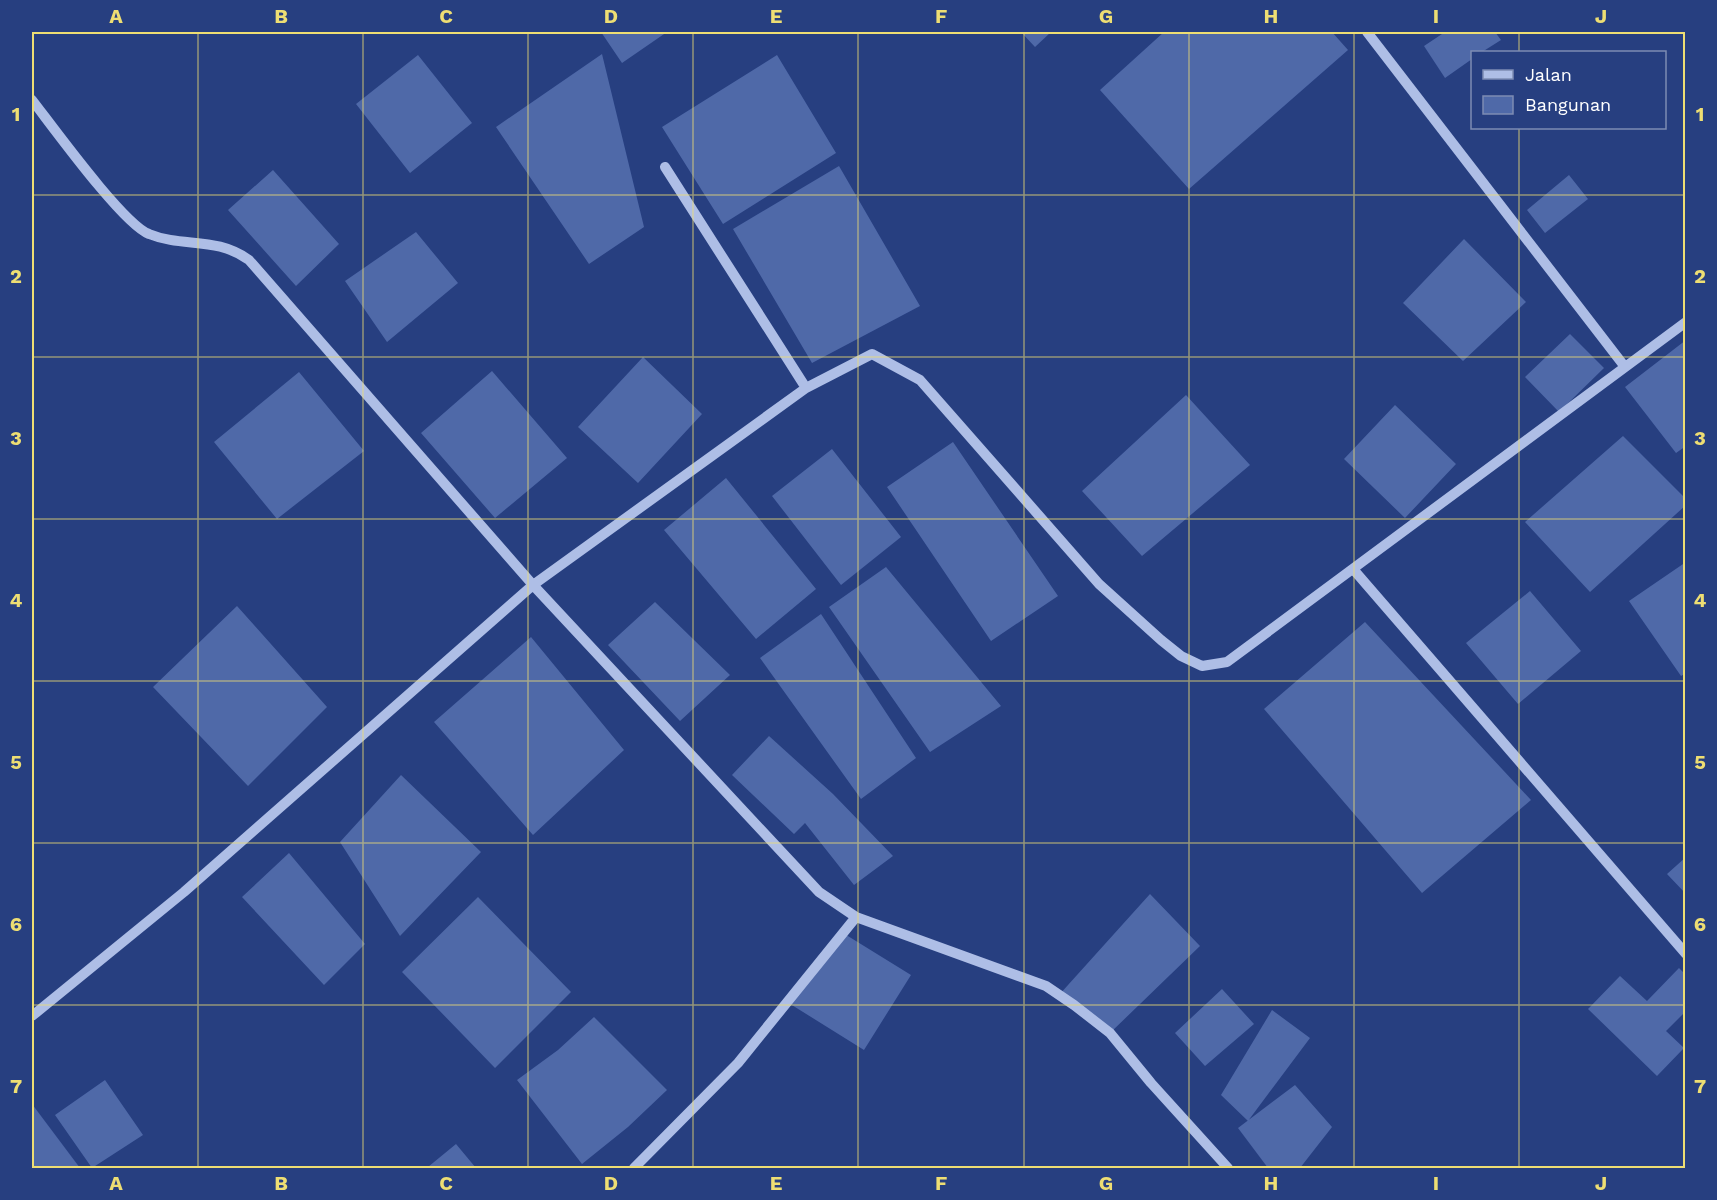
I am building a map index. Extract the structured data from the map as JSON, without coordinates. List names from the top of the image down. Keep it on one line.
{"legend":["Jalan","Bangunan"],"grid":{"columns":["A","B","C","D","E","F","G","H","I","J"],"rows":["1","2","3","4","5","6","7"]}}
